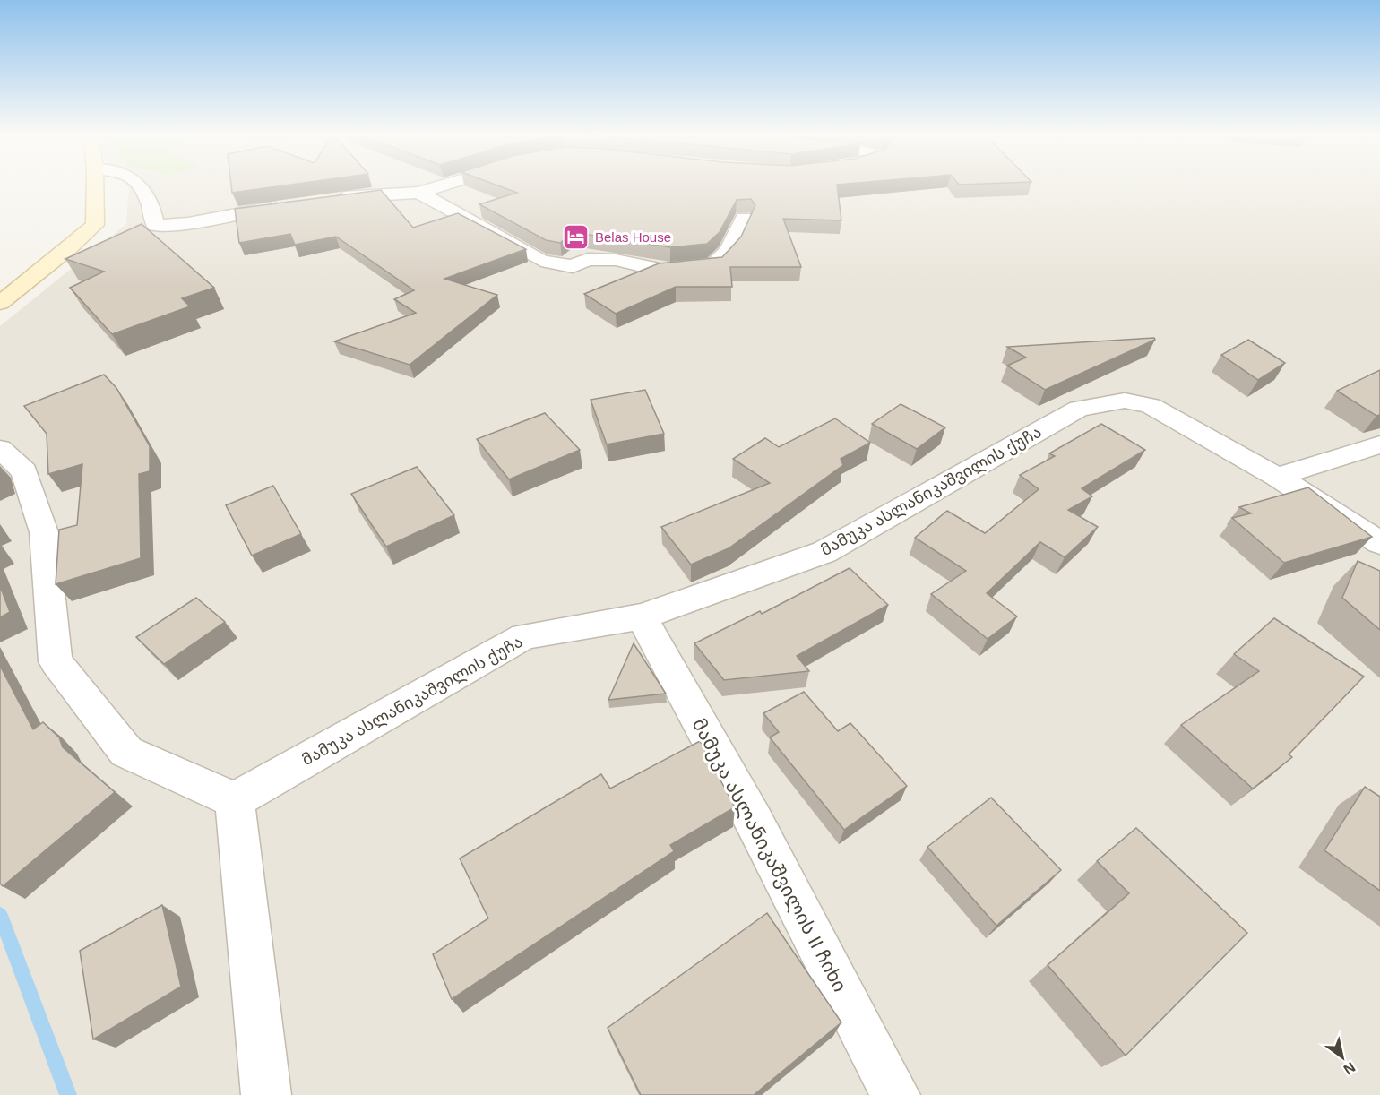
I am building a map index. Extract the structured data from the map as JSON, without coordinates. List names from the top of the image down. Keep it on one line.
{"streets":{"street":["მამუკა ასლანიკაშვილის ქუჩა","მამუკა ასლანიკაშვილის II ჩიხი"]},"crossings":[["მამუკა ასლანიკაშვილის ქუჩა","მამუკა ასლანიკაშვილის II ჩიხი"]],"places":{"hotel":["Belas House"]},"north":"bottom right"}
